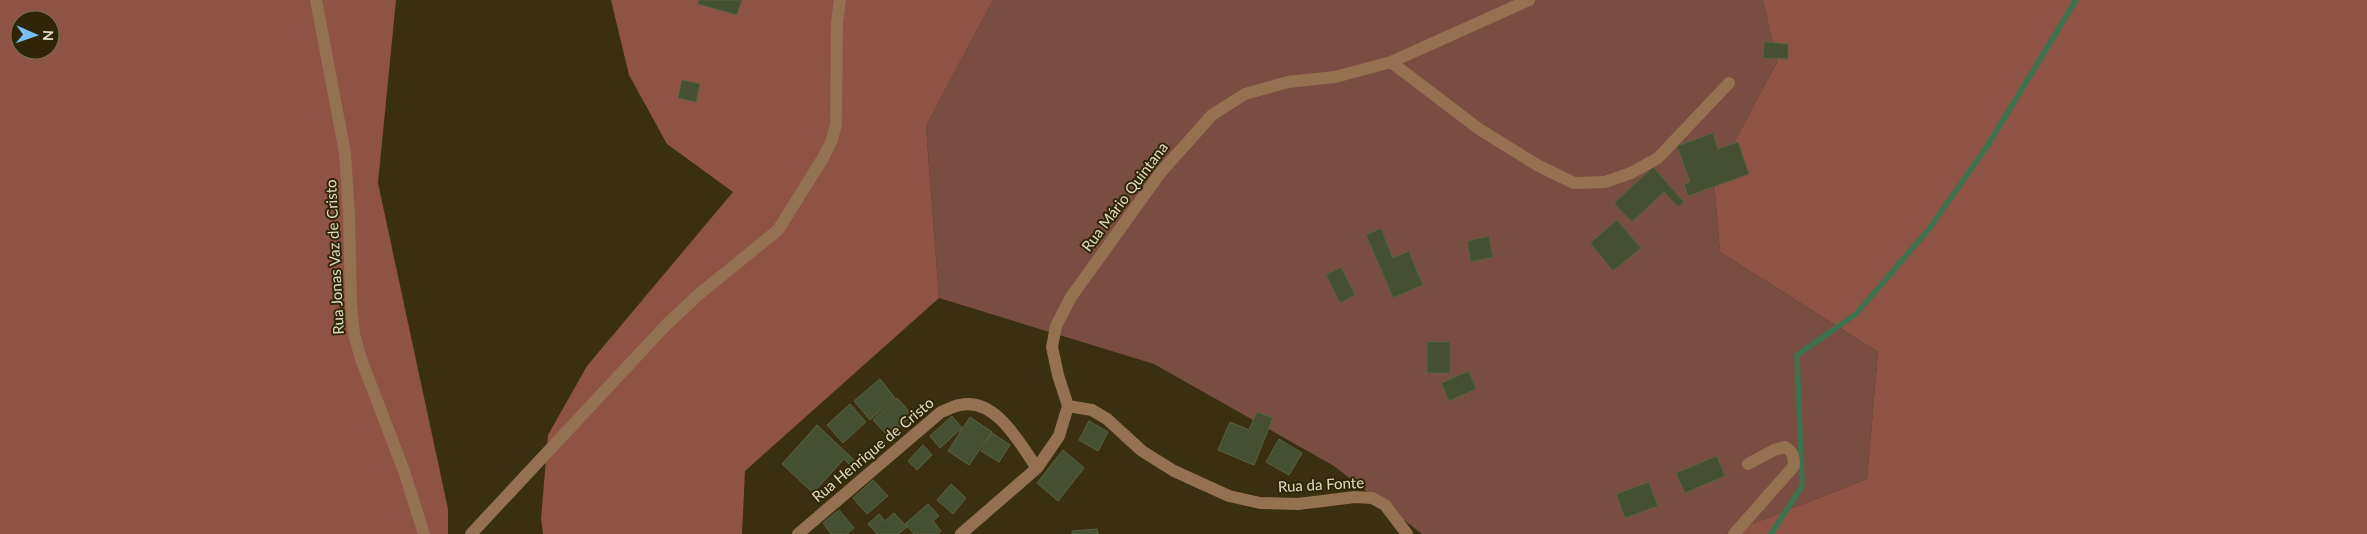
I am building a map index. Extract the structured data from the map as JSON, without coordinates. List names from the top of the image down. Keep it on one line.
{"streets":{"street":["Rua Mário Quintana","Rua Jonas Vaz de Cristo","Rua Henrique de Cristo","Rua da Fonte"]},"crossings":[["Rua Mário Quintana","Rua da Fonte"]],"north":"right"}
